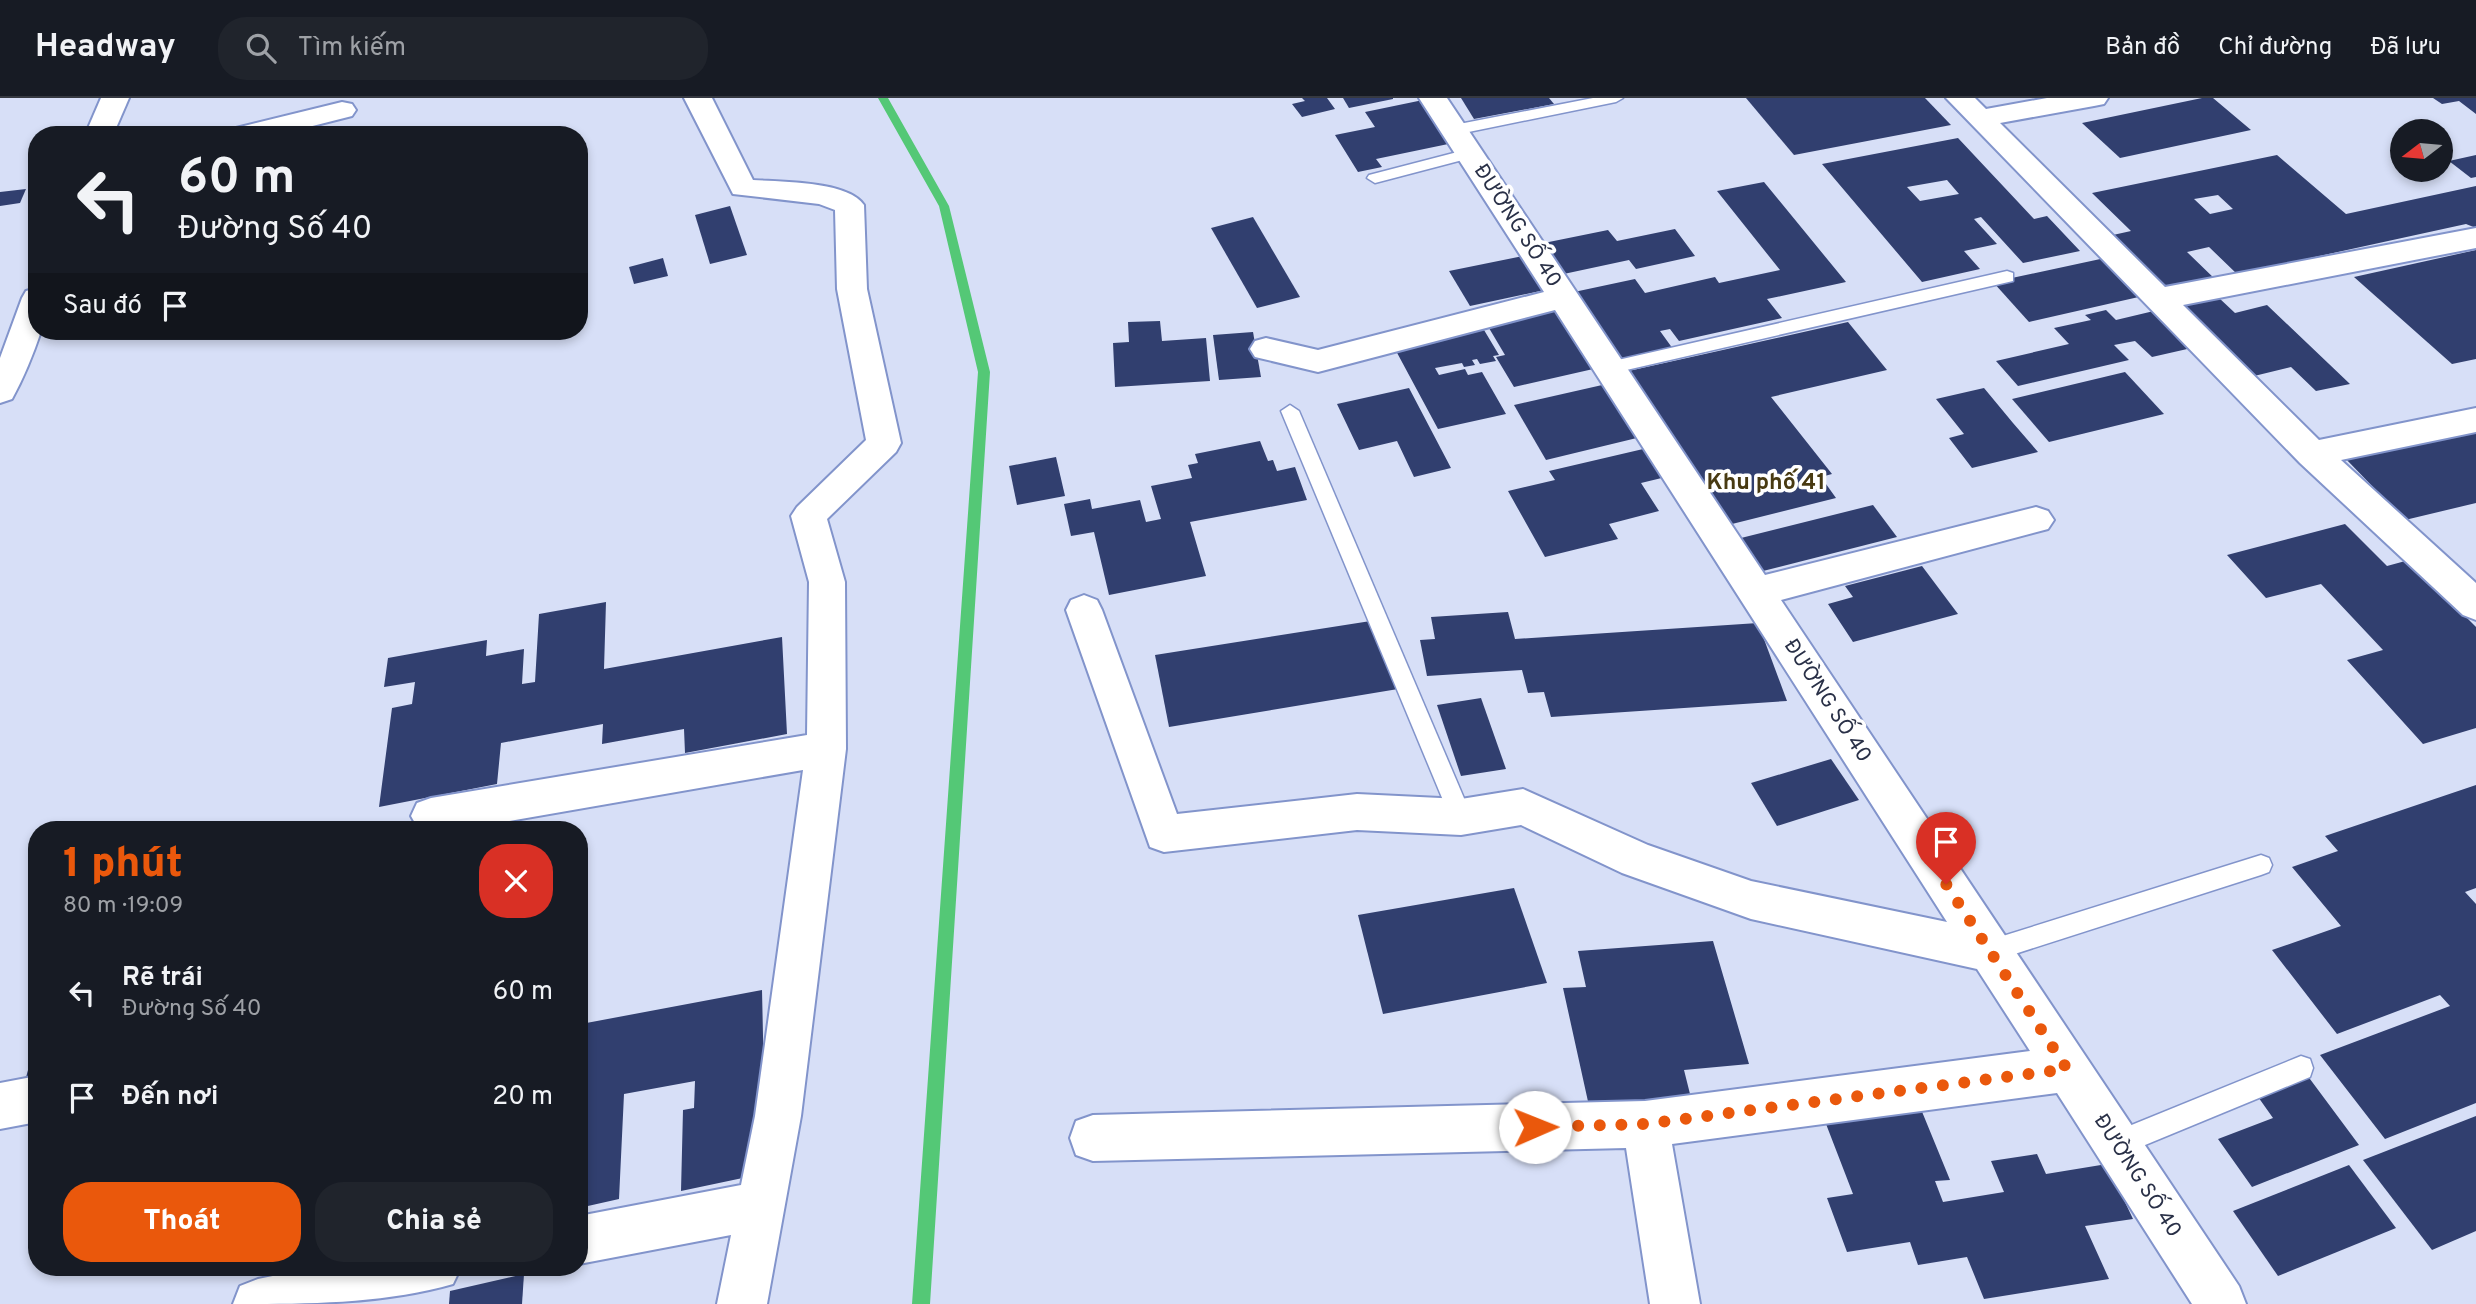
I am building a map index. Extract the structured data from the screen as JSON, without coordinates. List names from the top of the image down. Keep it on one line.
{"streets":{"street":["ĐƯỜNG SỐ 40"]},"districts":["Khu phố 41"],"north":"left","page":{"header":"Headway","search":"Tìm kiếm","nav":["Bản đồ","Chỉ đường","Đã lưu"],"turn":["60 m","Đường Số 40"],"then":"Sau đó","heading":["1 phút","80 m · 19:09"],"list":[{"name":"Rẽ trái","note":"Đường Số 40","value":"60 m"},{"name":"Đến nơi","value":"20 m"}],"buttons":["Thoát","Chia sẻ"]}}
